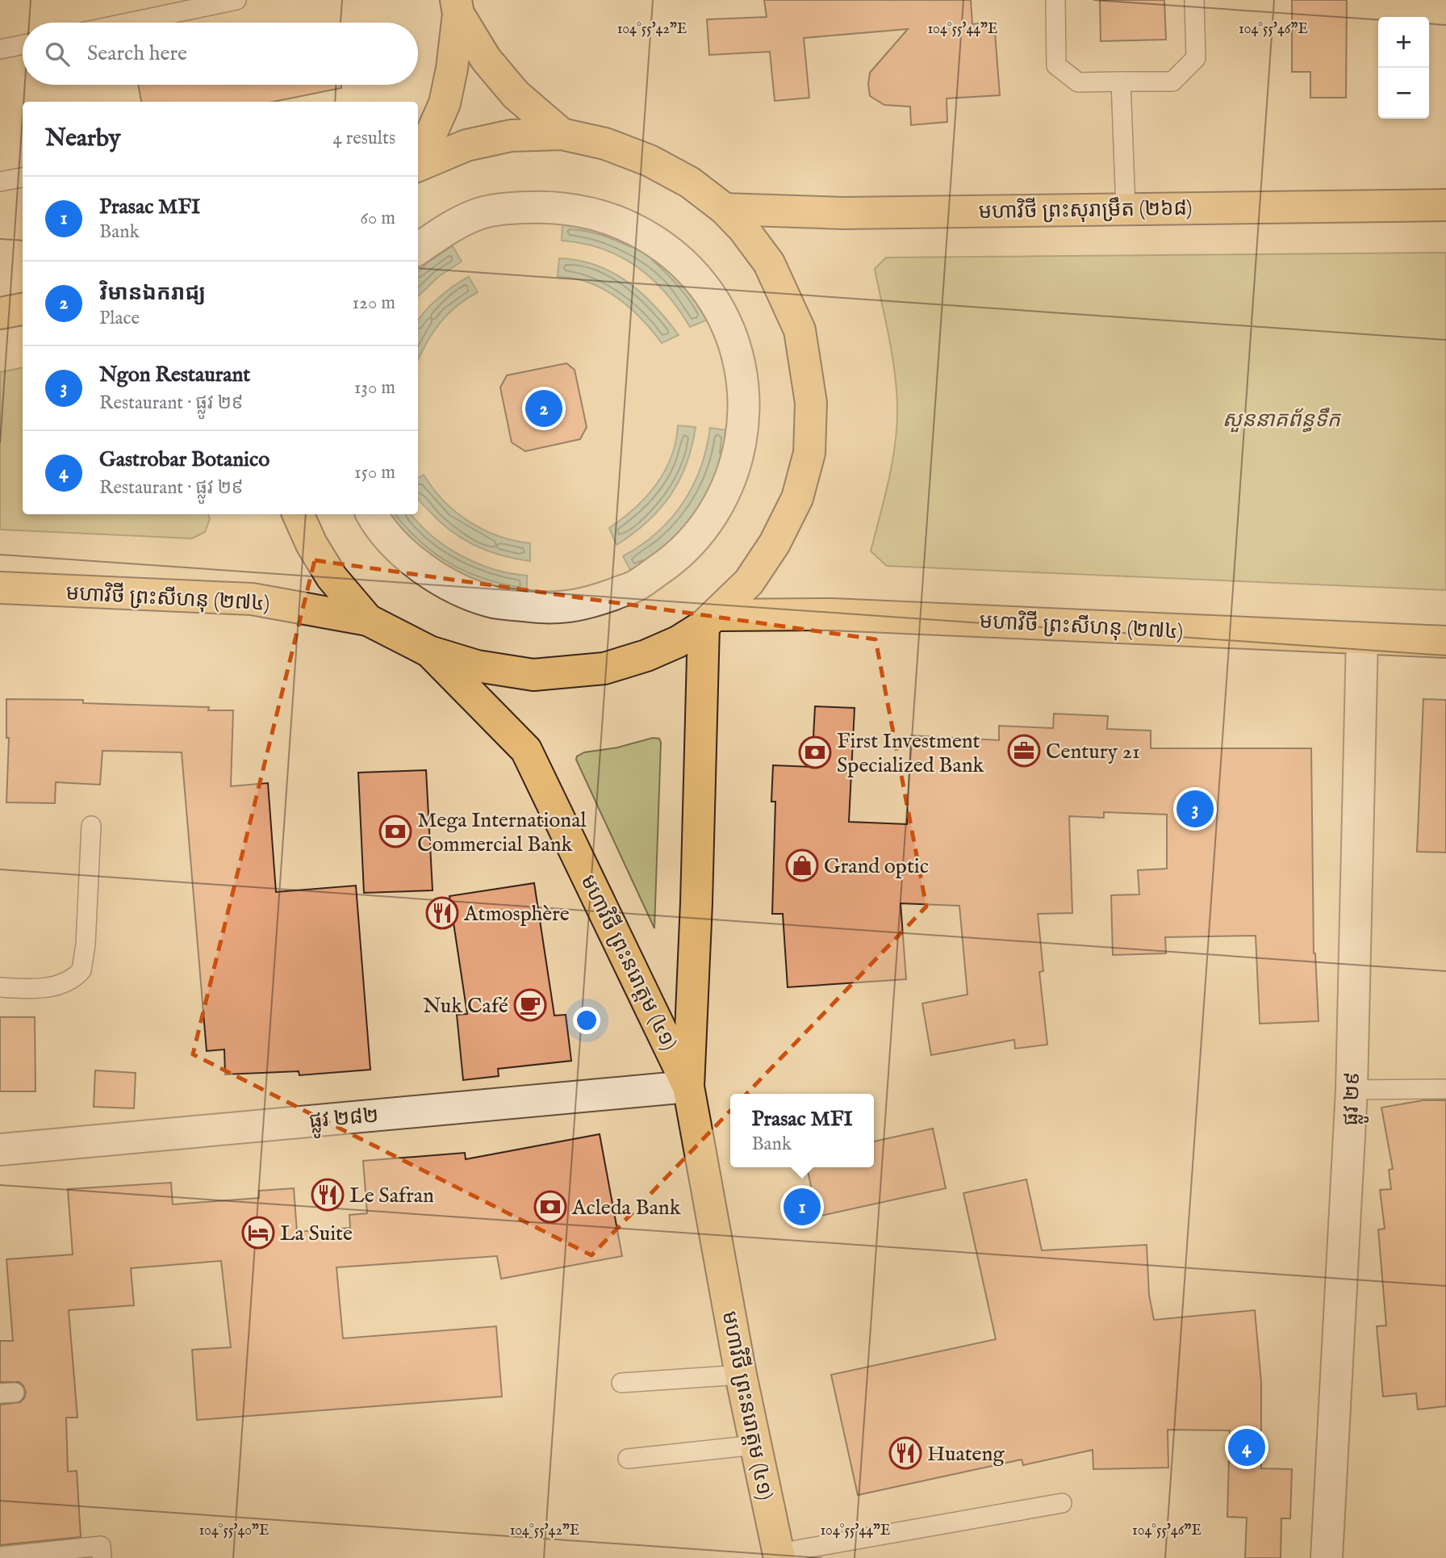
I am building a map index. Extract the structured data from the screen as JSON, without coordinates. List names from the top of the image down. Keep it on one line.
{"streets":{"main road":["មហាវិថី ព្រះសុរាម្រឹត (២៦៨)","មហាវិថី ព្រះសីហនុ (២៧៤)","មហាវិថី ព្រះនរោត្តម (៤១)"],"street":["ផ្លូវ ២៩","ផ្លូវ ២៨២"]},"crossings":[["មហាវិថី ព្រះសីហនុ (២៧៤)","មហាវិថី ព្រះនរោត្តម (៤១)"],["មហាវិថី ព្រះសីហនុ (២៧៤)","ផ្លូវ ២៩"],["មហាវិថី ព្រះនរោត្តម (៤១)","ផ្លូវ ២៨២"]],"parks":["សួននាគព័ន្ធទឹក"],"places":{"office":["Century 21"],"bank":["First Investment Specialized Bank","Mega International Commercial Bank","Acleda Bank"],"shop":["Grand optic"],"restaurant":["Atmosphère","Le Safran","Huateng"],"cafe":["Nuk Café"],"hotel":["La Suite"]},"page":{"map_buttons":["+","−"],"search":"Search here","heading":["Nearby","4 results"],"list":[{"mark":"1","name":"Prasac MFI","note":"Bank","value":"60 m"},{"mark":"2","name":"វិមានឯករាជ្យ","note":"Place","value":"120 m"},{"mark":"3","name":"Ngon Restaurant","note":"Restaurant · ផ្លូវ ២៩","value":"130 m"},{"mark":"4","name":"Gastrobar Botanico","note":"Restaurant · ផ្លូវ ២៩","value":"150 m"}],"pins":["2","3","1","4"],"popup":["Prasac MFI","Bank"]},"coordinates":["104°55'42\"E","104°55'44\"E","104°55'46\"E","104°55'40\"E"]}
